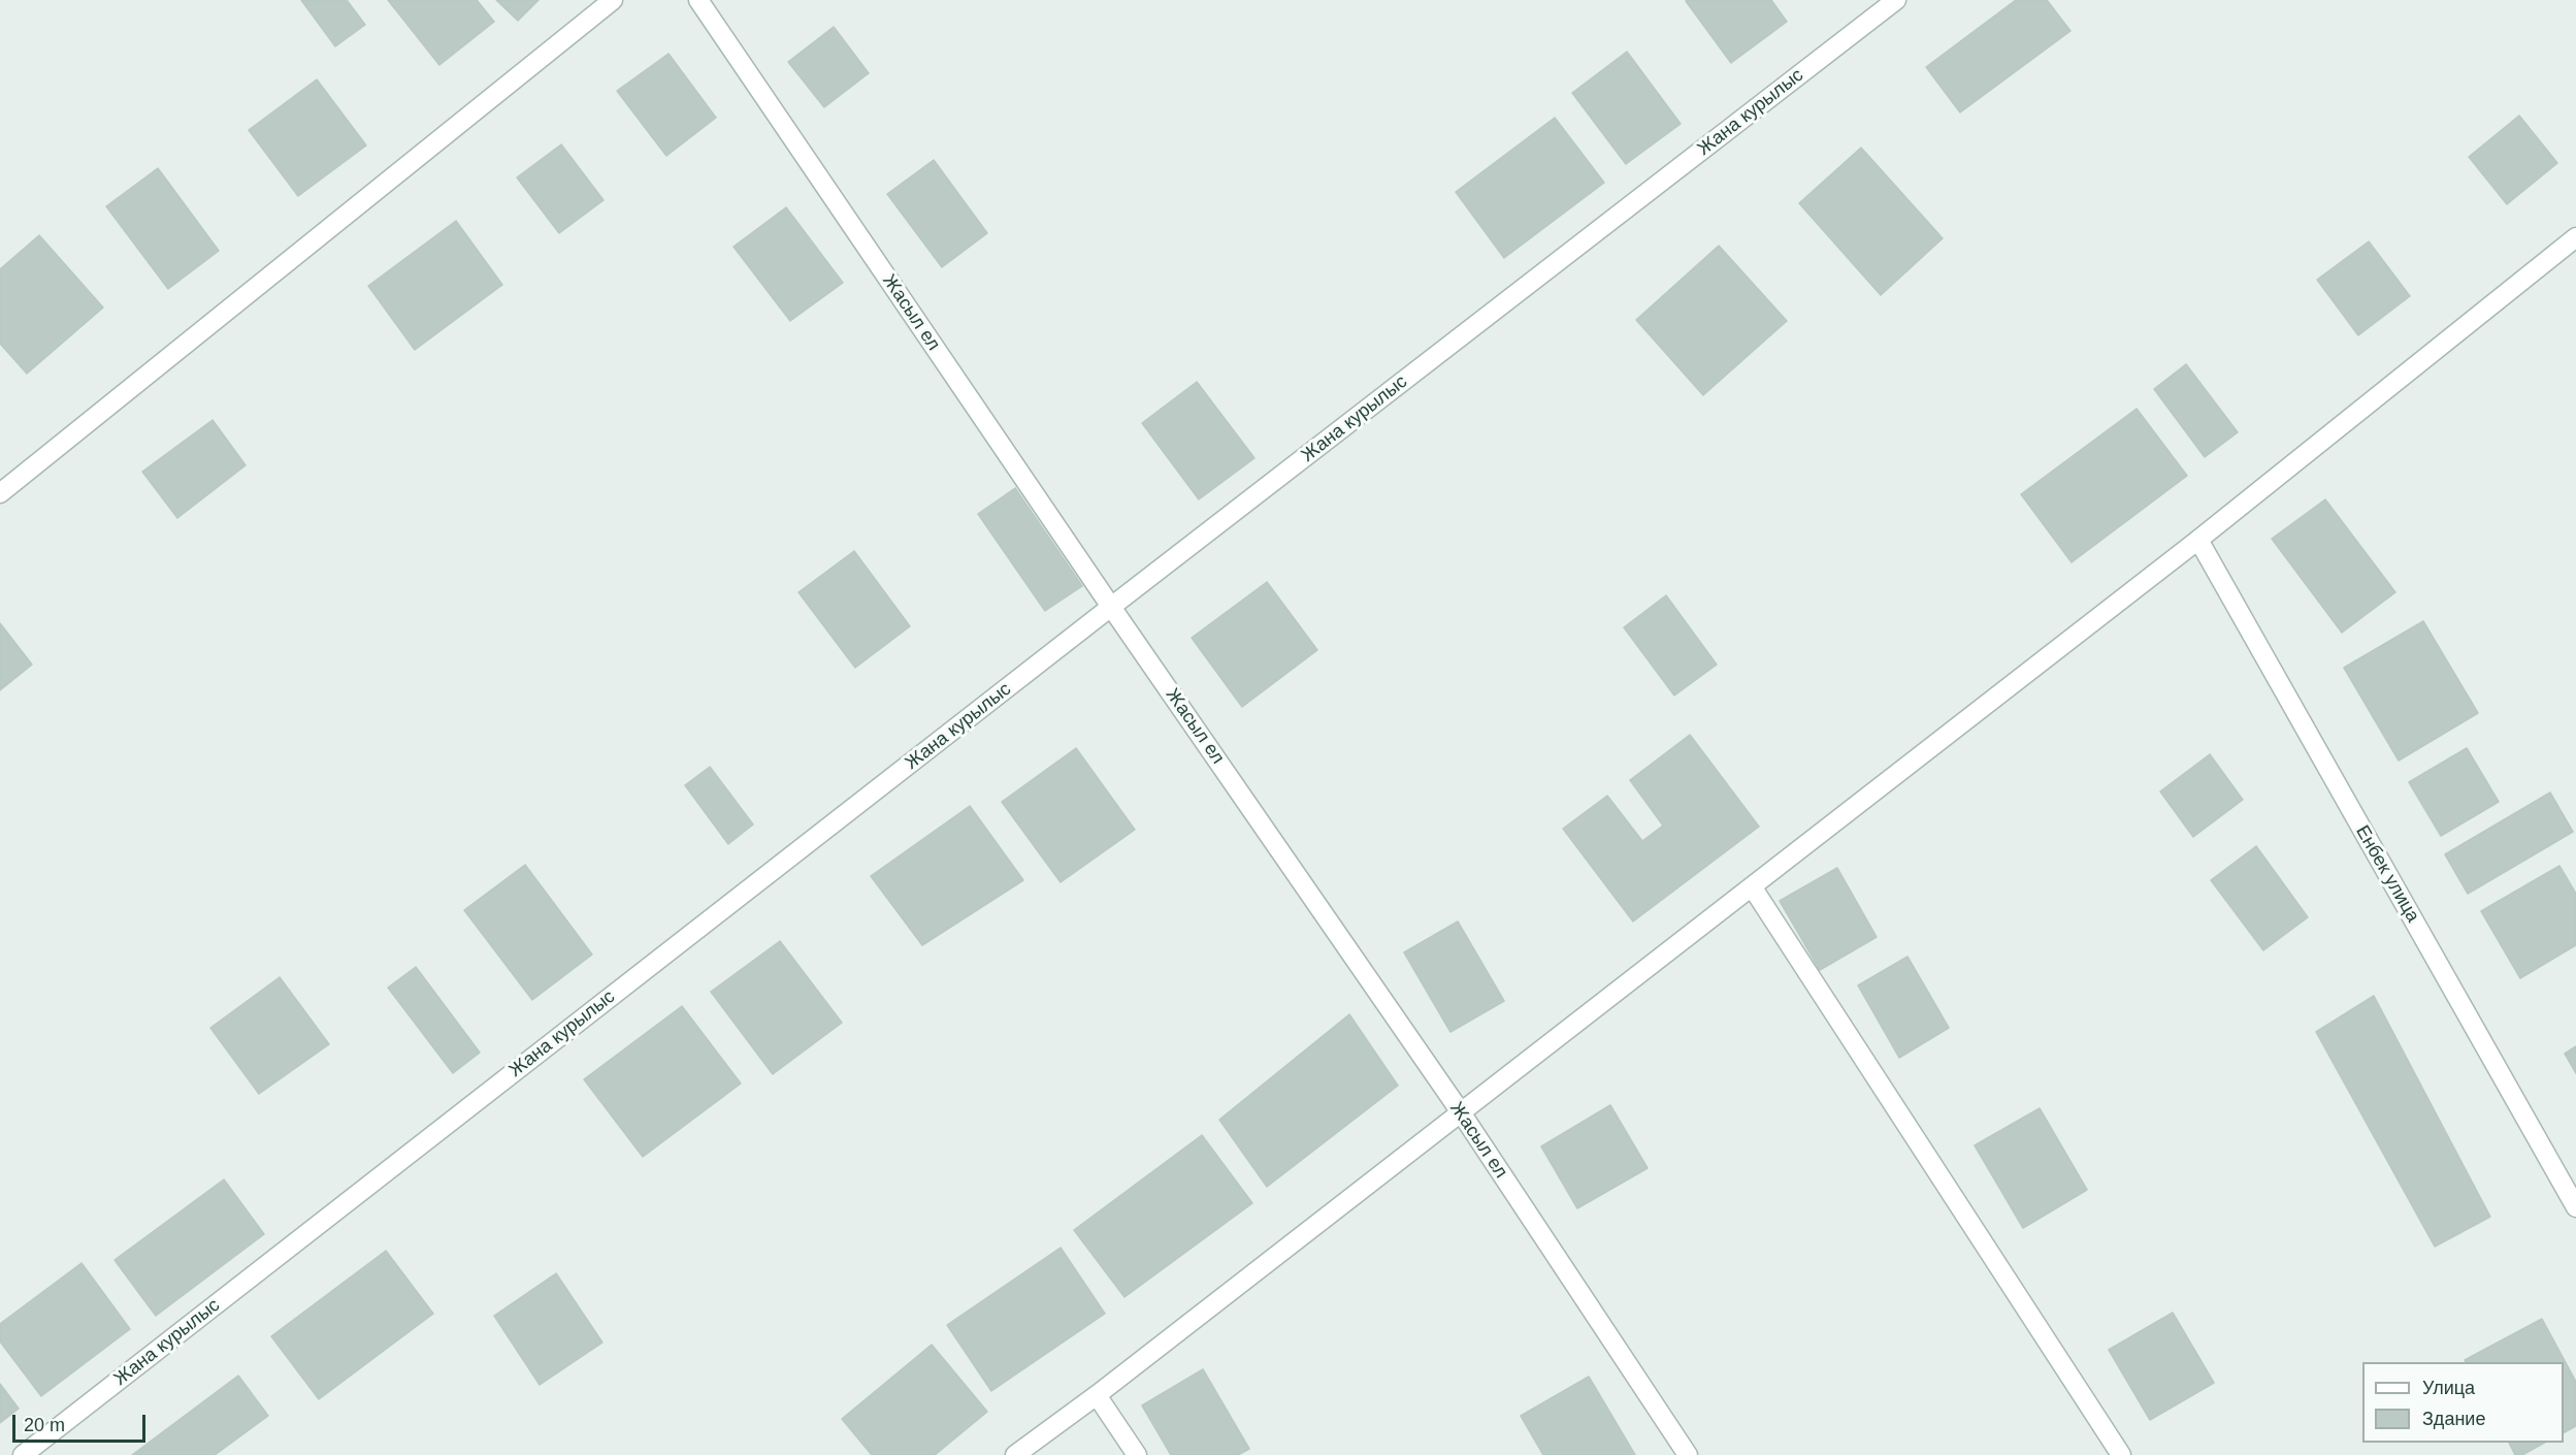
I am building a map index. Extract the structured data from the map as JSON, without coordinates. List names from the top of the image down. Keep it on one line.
{"streets":{"street":["Жана курылыс","Жасыл ел","Енбек улица"]},"crossings":[["Жана курылыс","Жасыл ел"]],"legend":["Улица","Здание"],"scale_bar":"20 m"}
